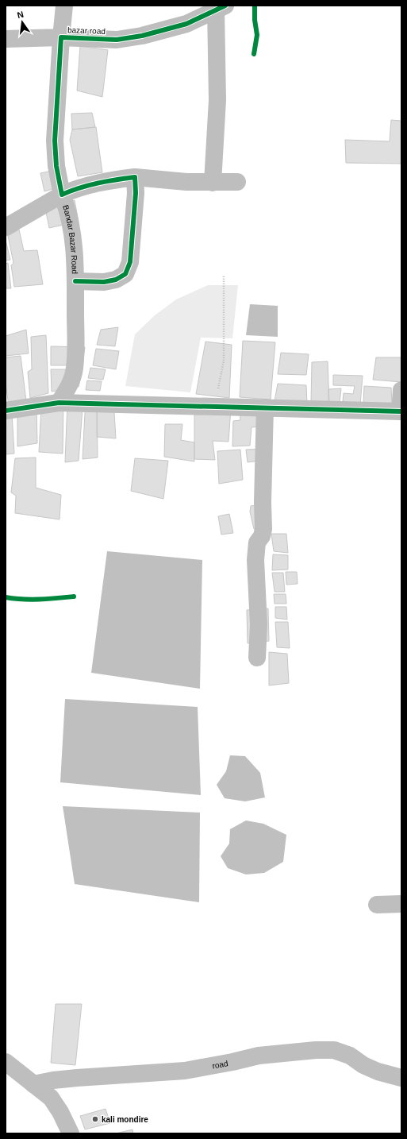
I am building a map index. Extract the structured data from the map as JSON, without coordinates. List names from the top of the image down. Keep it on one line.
{"streets":{"street":["bazar road","Bandar Bazar Road","road"]},"crossings":[["bazar road","Bandar Bazar Road"]],"places":["kali mondire"],"north":"top"}
